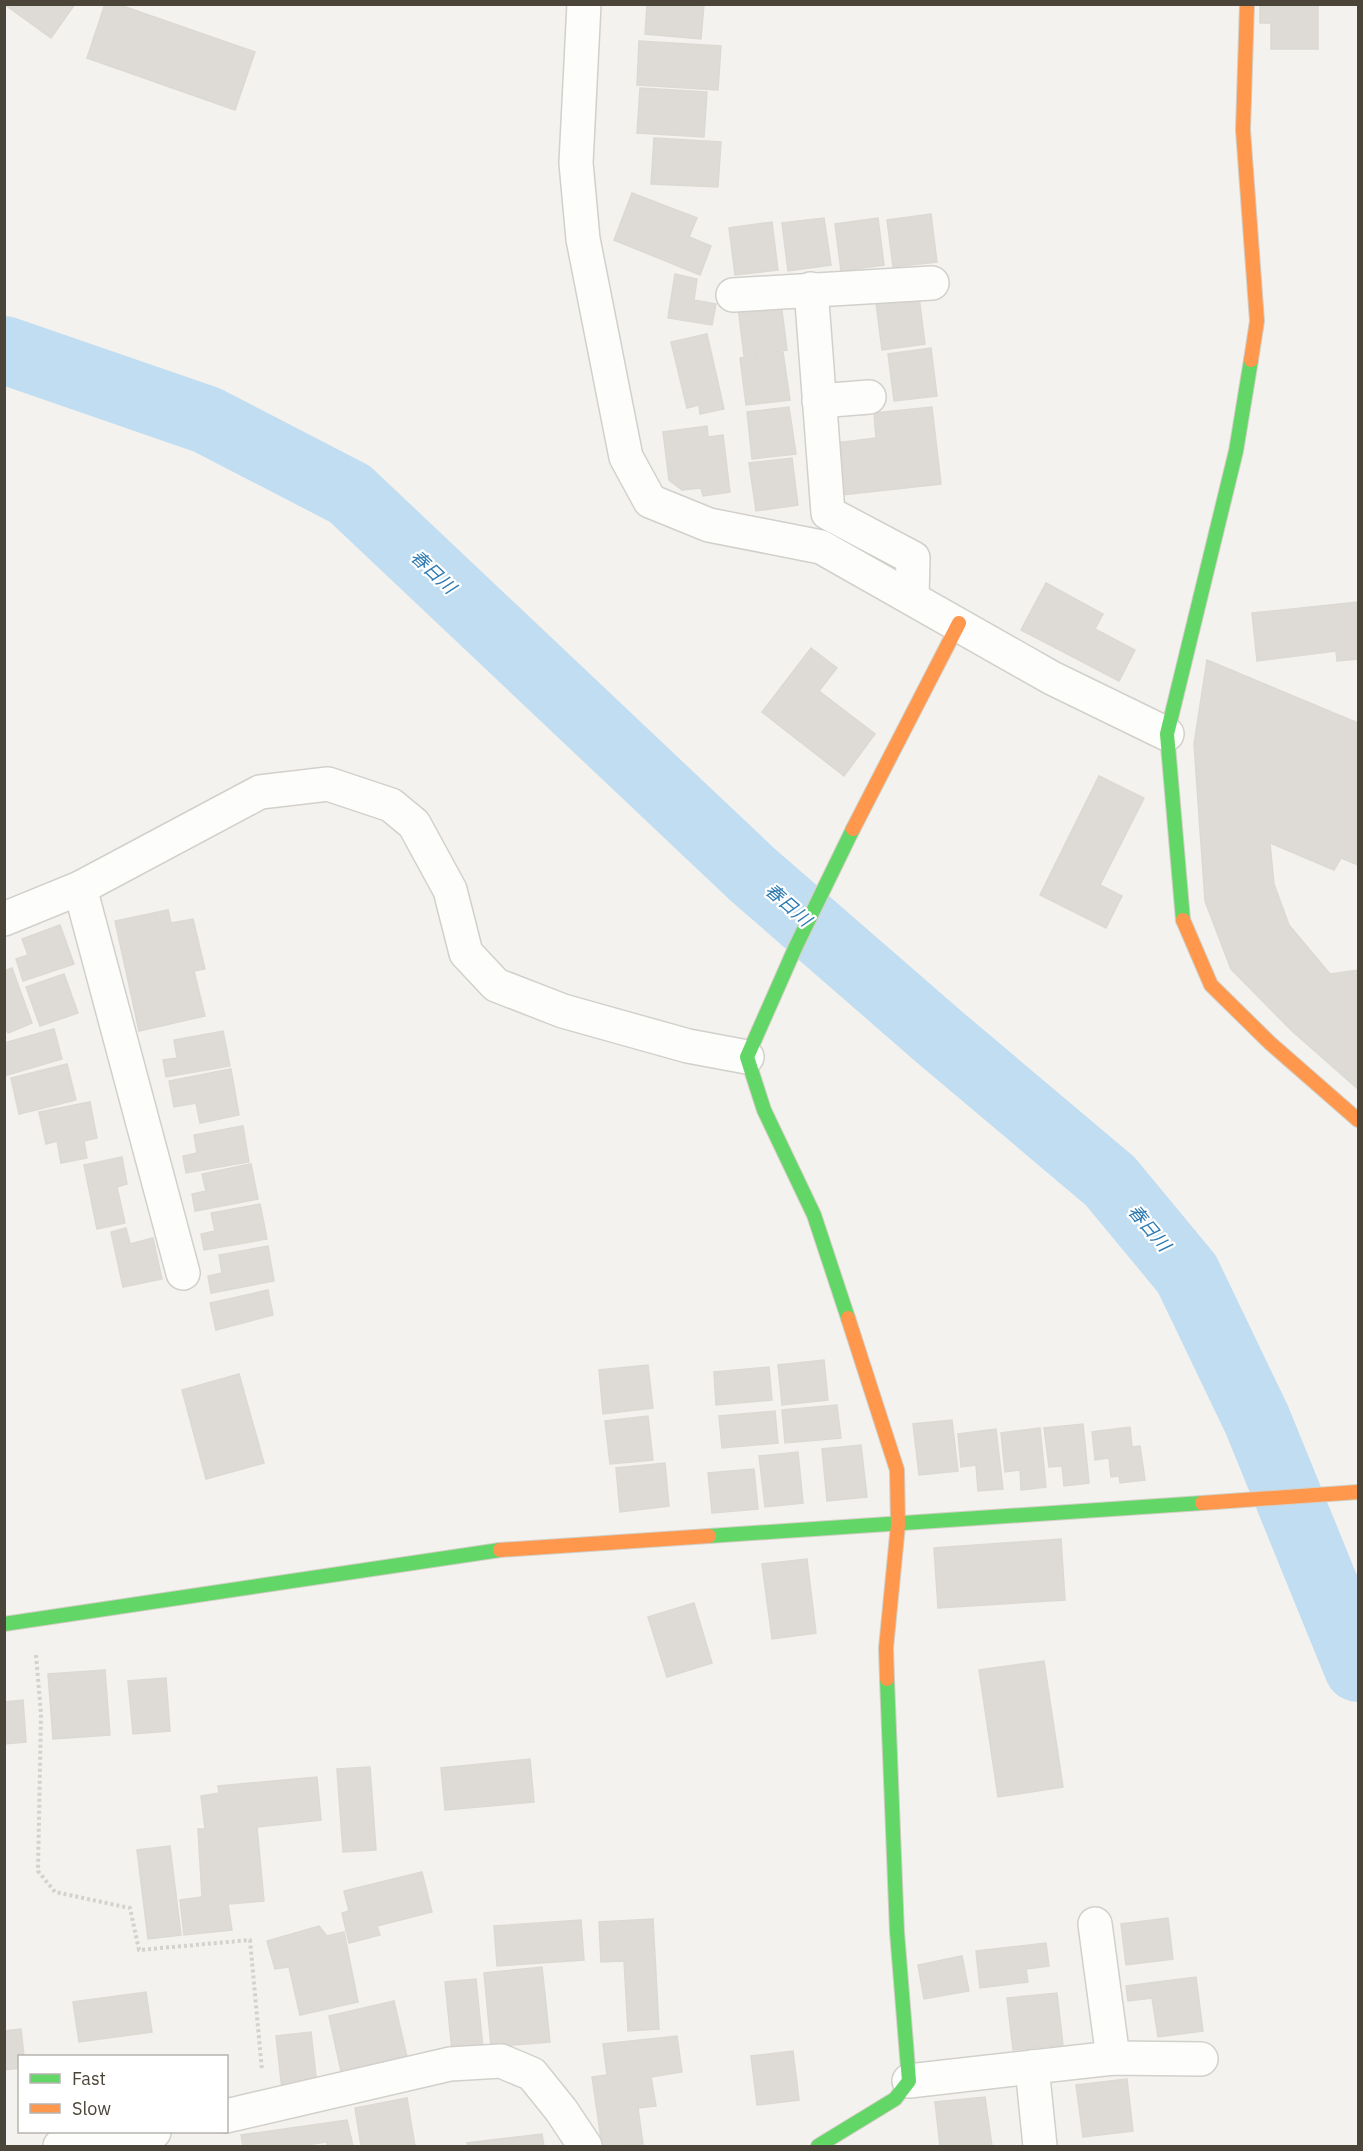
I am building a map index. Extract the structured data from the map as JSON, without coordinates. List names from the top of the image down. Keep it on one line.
{"water":["春日川"],"legend":["Fast","Slow"]}
